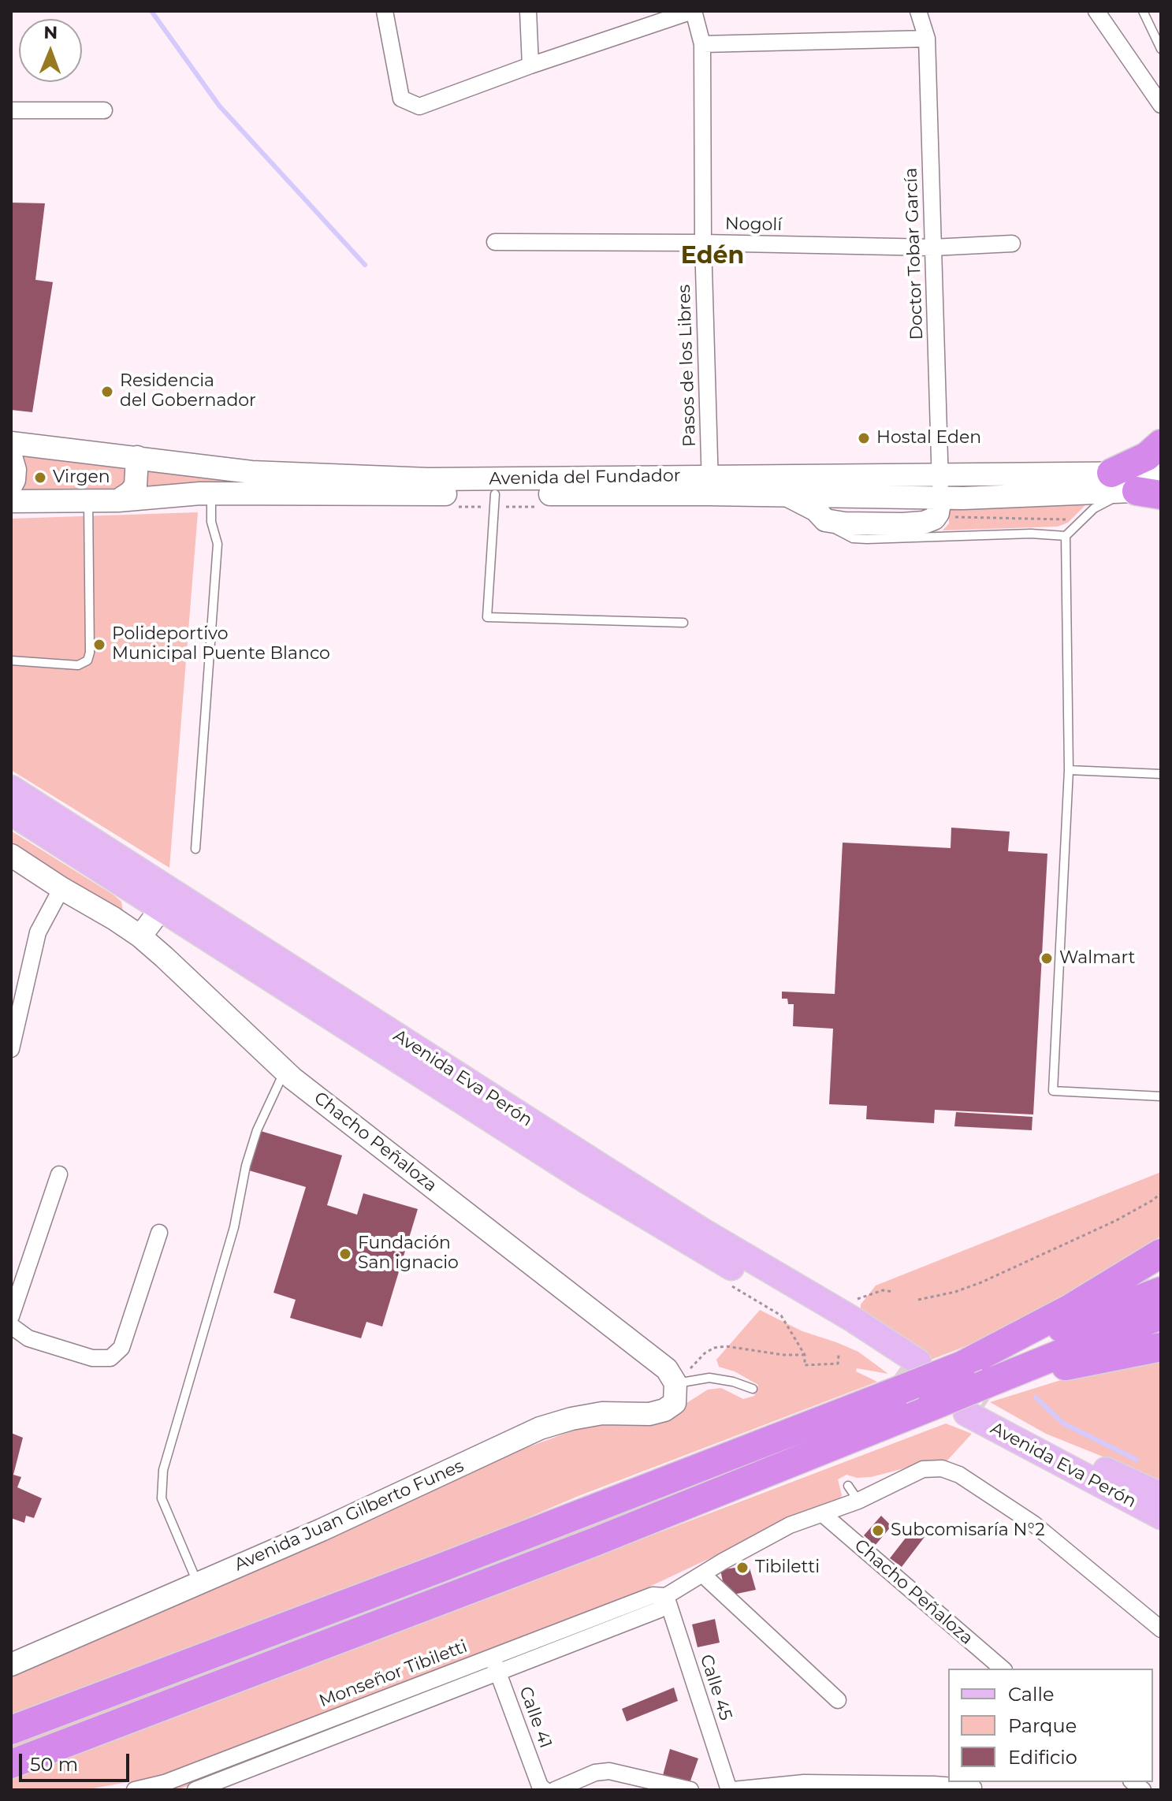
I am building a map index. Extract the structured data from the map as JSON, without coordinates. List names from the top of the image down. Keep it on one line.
{"streets":{"main road":["Avenida del Fundador","Avenida Eva Perón","Chacho Peñaloza","Avenida Juan Gilberto Funes"],"street":["Nogolí","Doctor Tobar García","Pasos de los Libres","Monseñor Tibiletti","Calle 45","Calle 41"]},"crossings":[["Nogolí","Doctor Tobar García"],["Nogolí","Pasos de los Libres"],["Doctor Tobar García","Avenida del Fundador"],["Pasos de los Libres","Avenida del Fundador"],["Chacho Peñaloza","Avenida Juan Gilberto Funes"],["Chacho Peñaloza","Monseñor Tibiletti"],["Monseñor Tibiletti","Calle 45"],["Monseñor Tibiletti","Calle 41"]],"districts":["Edén"],"places":["Residencia del Gobernador","Hostal Eden","Virgen","Polideportivo Municipal Puente Blanco","Walmart","Fundación San ignacio","Subcomisaría N°2","Tibiletti"],"legend":["Calle","Parque","Edificio"],"scale_bar":"50 m","north":"top"}
